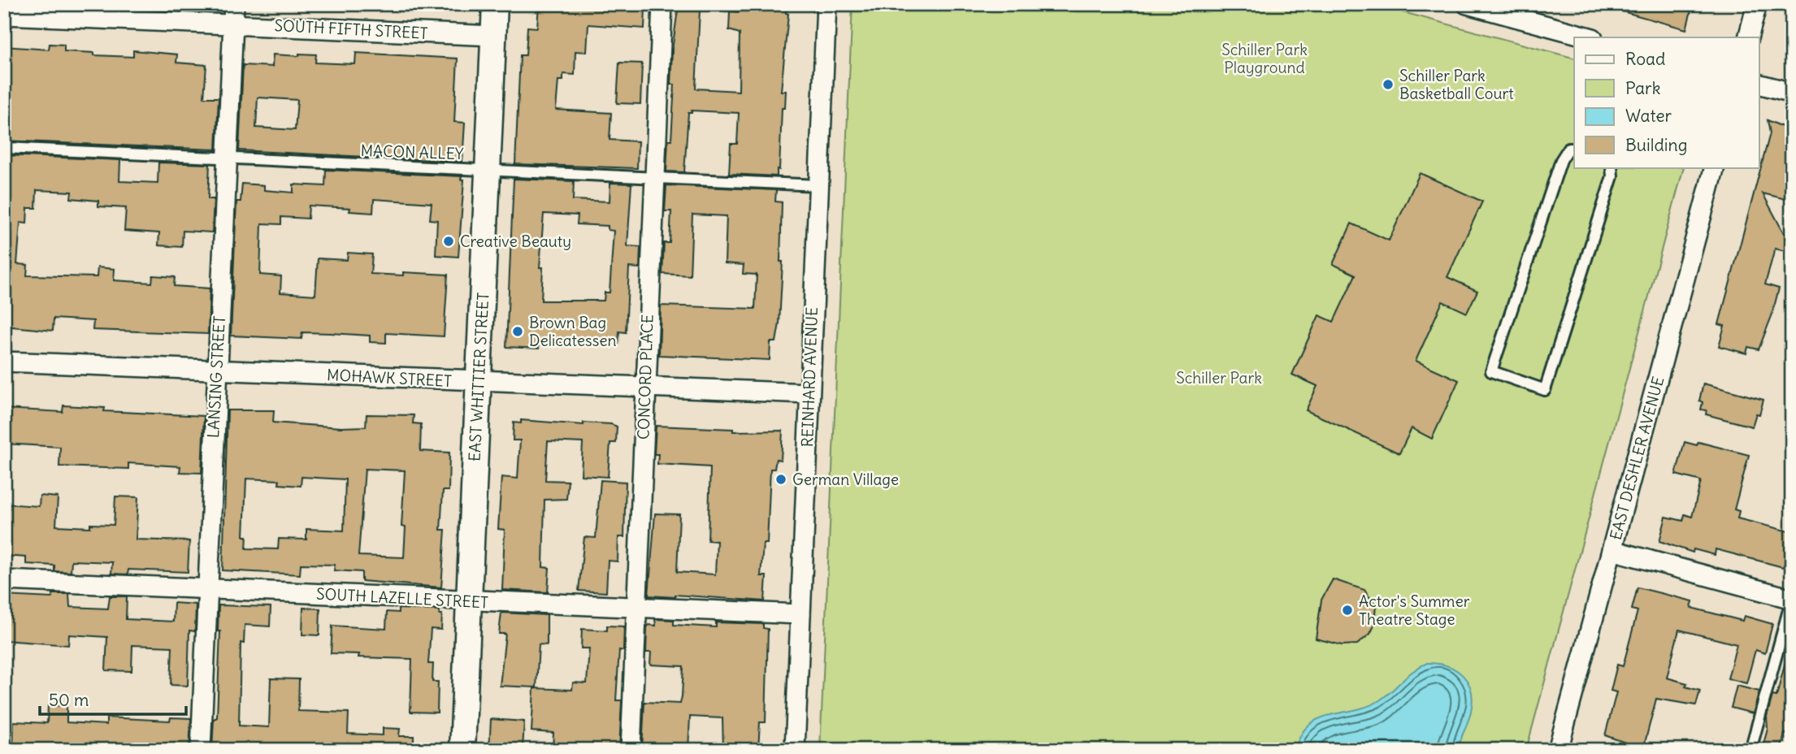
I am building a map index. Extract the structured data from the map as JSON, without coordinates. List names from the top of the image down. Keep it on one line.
{"streets":{"street":["SOUTH FIFTH STREET","LANSING STREET","EAST WHITTIER STREET","CONCORD PLACE","REINHARD AVENUE","MOHAWK STREET","EAST DESHLER AVENUE","SOUTH LAZELLE STREET"],"lane":["MACON ALLEY"]},"crossings":[["SOUTH FIFTH STREET","LANSING STREET"],["SOUTH FIFTH STREET","EAST WHITTIER STREET"],["MACON ALLEY","LANSING STREET"],["MACON ALLEY","EAST WHITTIER STREET"],["MACON ALLEY","CONCORD PLACE"],["MACON ALLEY","REINHARD AVENUE"],["LANSING STREET","MOHAWK STREET"],["LANSING STREET","SOUTH LAZELLE STREET"],["EAST WHITTIER STREET","MOHAWK STREET"],["EAST WHITTIER STREET","SOUTH LAZELLE STREET"],["CONCORD PLACE","MOHAWK STREET"],["CONCORD PLACE","SOUTH LAZELLE STREET"],["REINHARD AVENUE","MOHAWK STREET"],["REINHARD AVENUE","SOUTH LAZELLE STREET"]],"parks":["Schiller Park Playground","Schiller Park"],"places":["Schiller Park Basketball Court","Creative Beauty","Brown Bag Delicatessen","German Village","Actor's Summer Theatre Stage"],"legend":["Road","Park","Water","Building"],"scale_bar":"50 m"}
